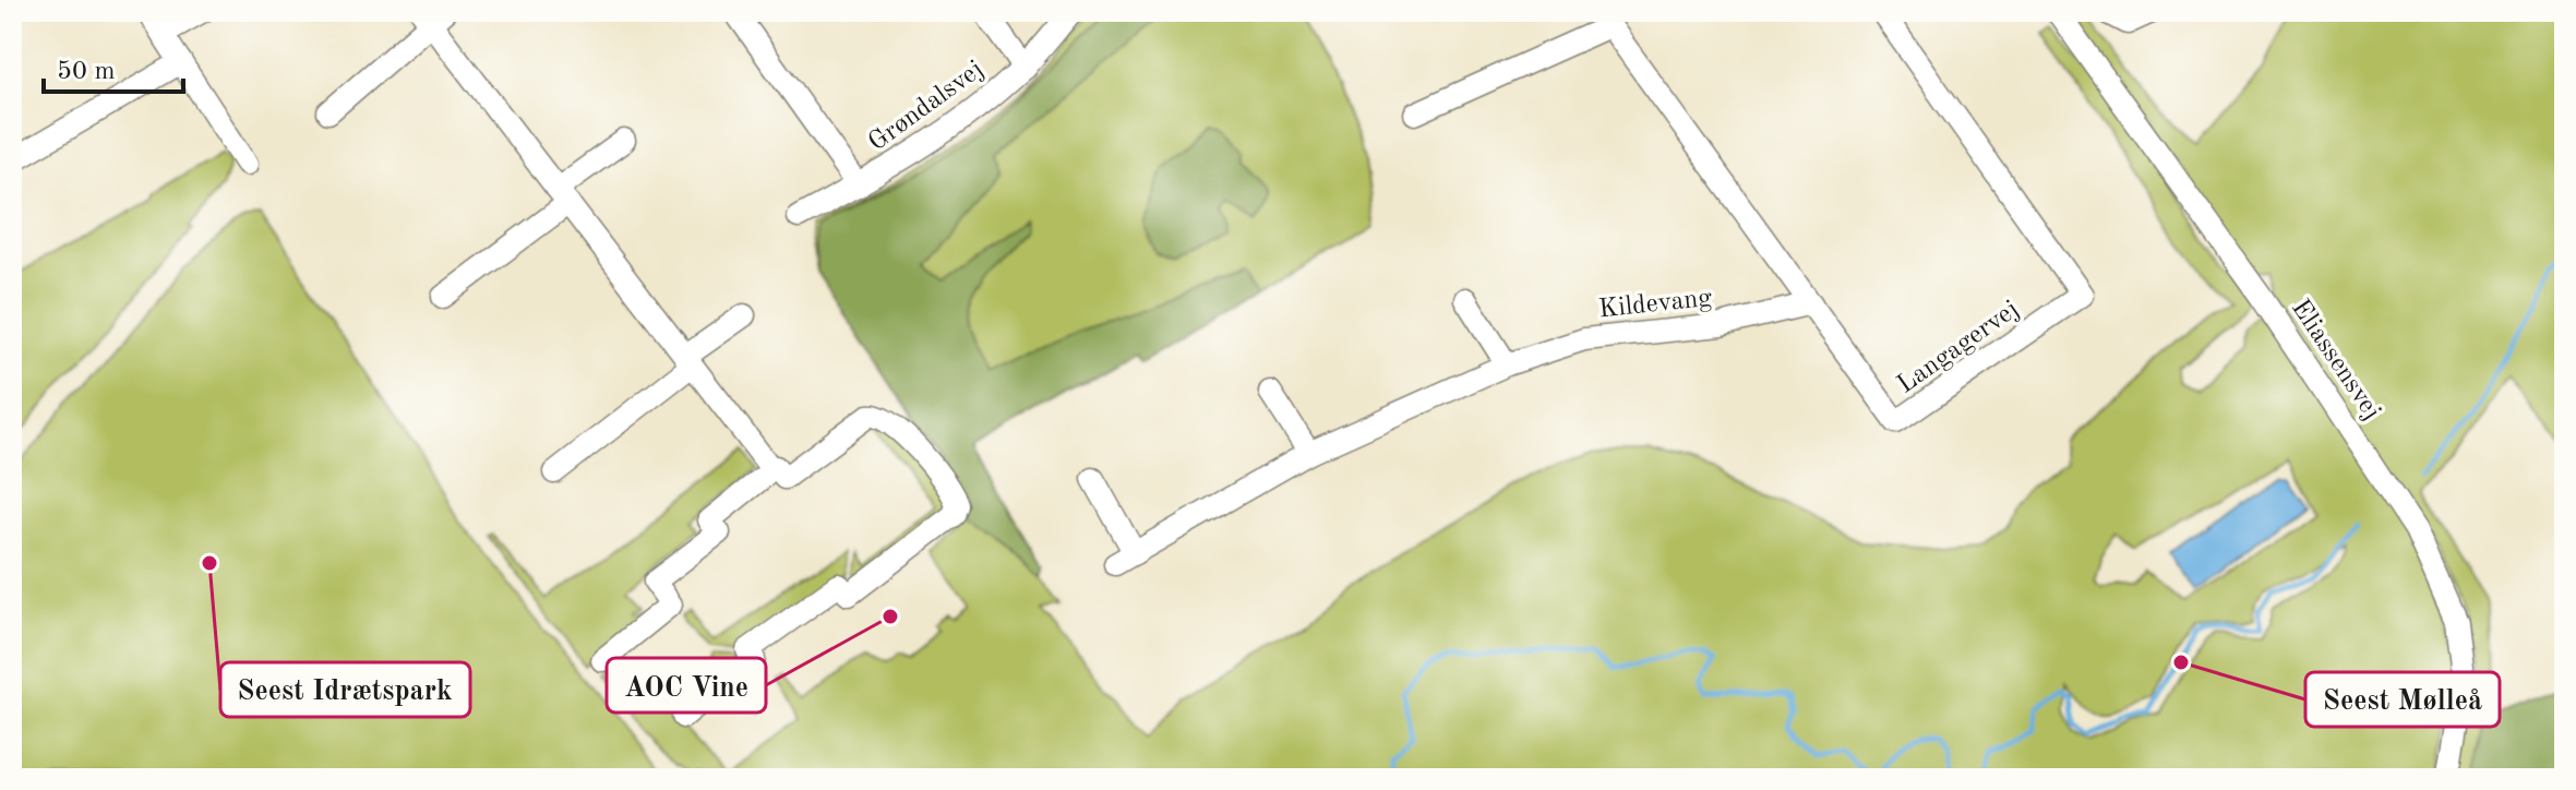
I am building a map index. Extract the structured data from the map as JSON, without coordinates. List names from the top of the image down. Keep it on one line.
{"streets":{"street":["Grøndalsvej","Kildevang","Langagervej","Eliassensvej"]},"crossings":[["Kildevang","Langagervej"]],"places":["Seest Idrætspark","AOC Vine","Seest Mølleå"],"scale_bar":"50 m"}
